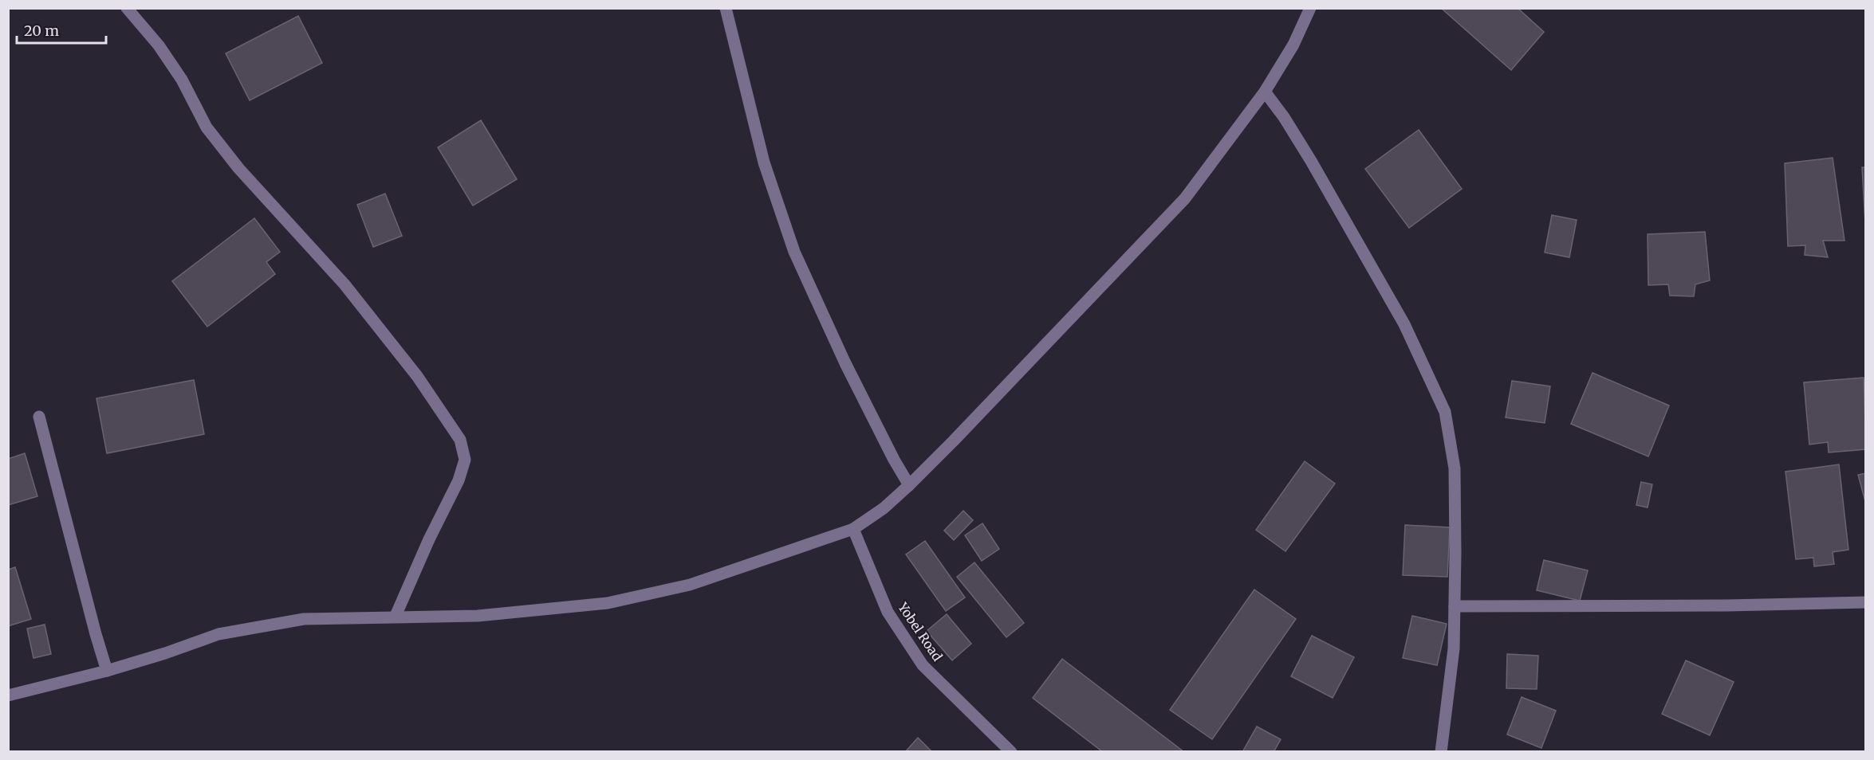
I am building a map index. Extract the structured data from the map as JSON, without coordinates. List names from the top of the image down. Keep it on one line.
{"streets":{"street":["Yobel Road"]},"scale_bar":"20 m"}
